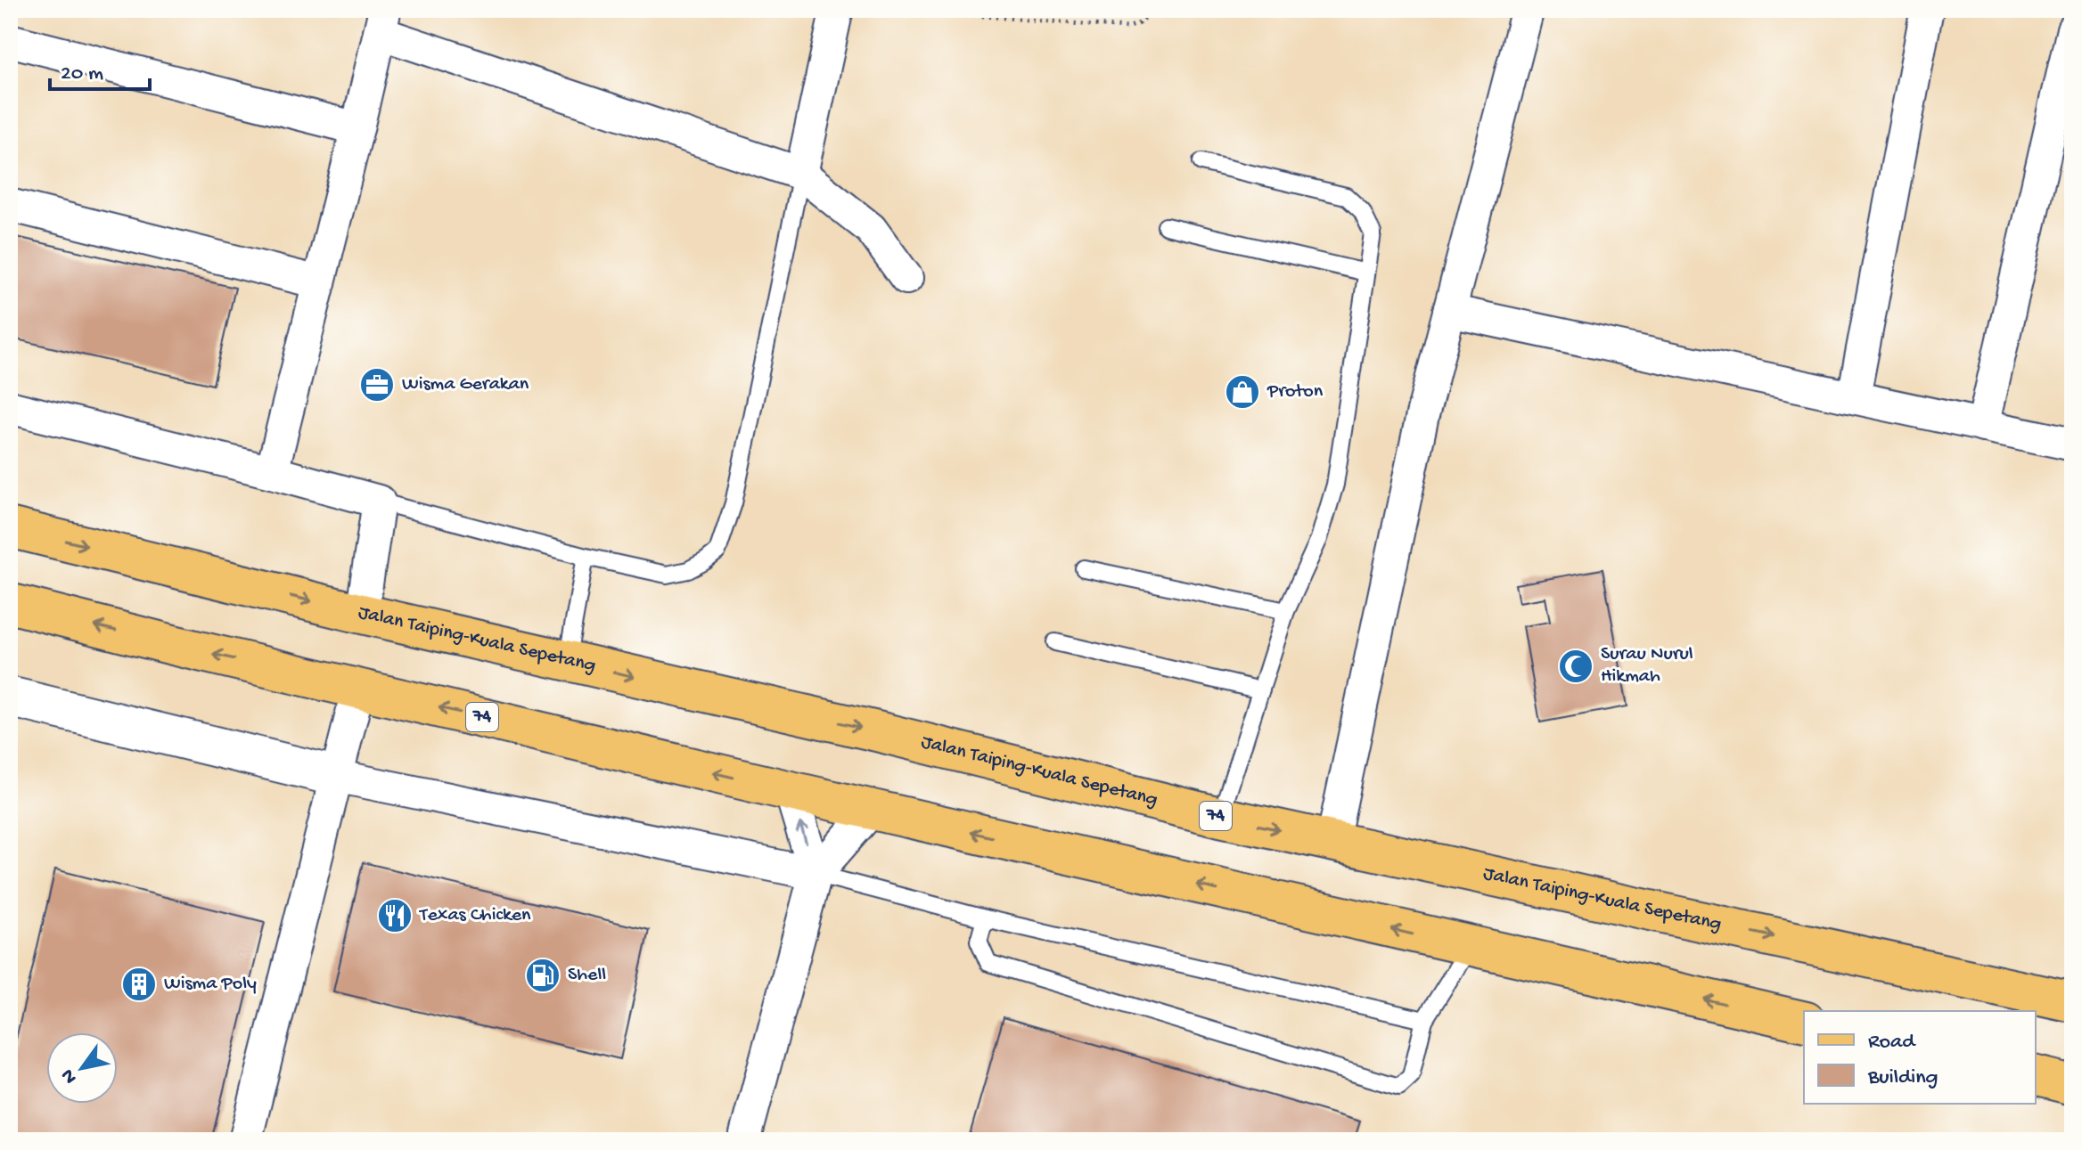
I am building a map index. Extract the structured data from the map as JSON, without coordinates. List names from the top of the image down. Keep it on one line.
{"streets":{"main road":["Jalan Taiping-Kuala Sepetang","74"]},"places":{"office":["Wisma Gerakan"],"shop":["Proton"],"mosque":["Surau Nurul Hikmah"],"restaurant":["Texas Chicken"],"fuel station":["Shell"],"building":["Wisma Poly"]},"legend":["Road","Building"],"scale_bar":"20 m","north":"bottom left"}
